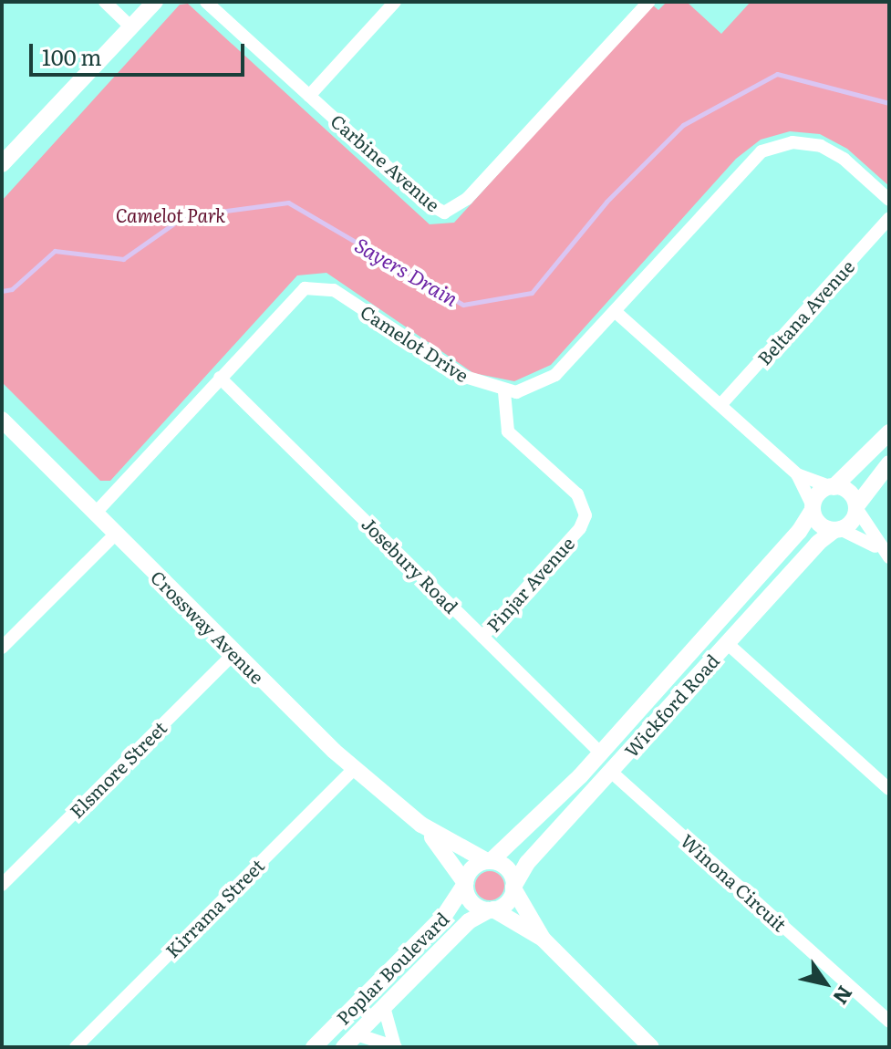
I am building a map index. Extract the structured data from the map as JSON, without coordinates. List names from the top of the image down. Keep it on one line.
{"streets":{"street":["Carbine Avenue","Beltana Avenue","Camelot Drive","Josebury Road","Pinjar Avenue","Crossway Avenue","Wickford Road","Elsmore Street","Winona Circuit","Kirrama Street","Poplar Boulevard"]},"crossings":[["Camelot Drive","Josebury Road"],["Camelot Drive","Pinjar Avenue"],["Camelot Drive","Crossway Avenue"],["Josebury Road","Pinjar Avenue"],["Josebury Road","Wickford Road"],["Crossway Avenue","Wickford Road"],["Crossway Avenue","Elsmore Street"],["Crossway Avenue","Kirrama Street"],["Crossway Avenue","Poplar Boulevard"],["Wickford Road","Winona Circuit"],["Wickford Road","Poplar Boulevard"]],"water":["Sayers Drain"],"parks":["Camelot Park"],"scale_bar":"100 m","north":"bottom right"}
